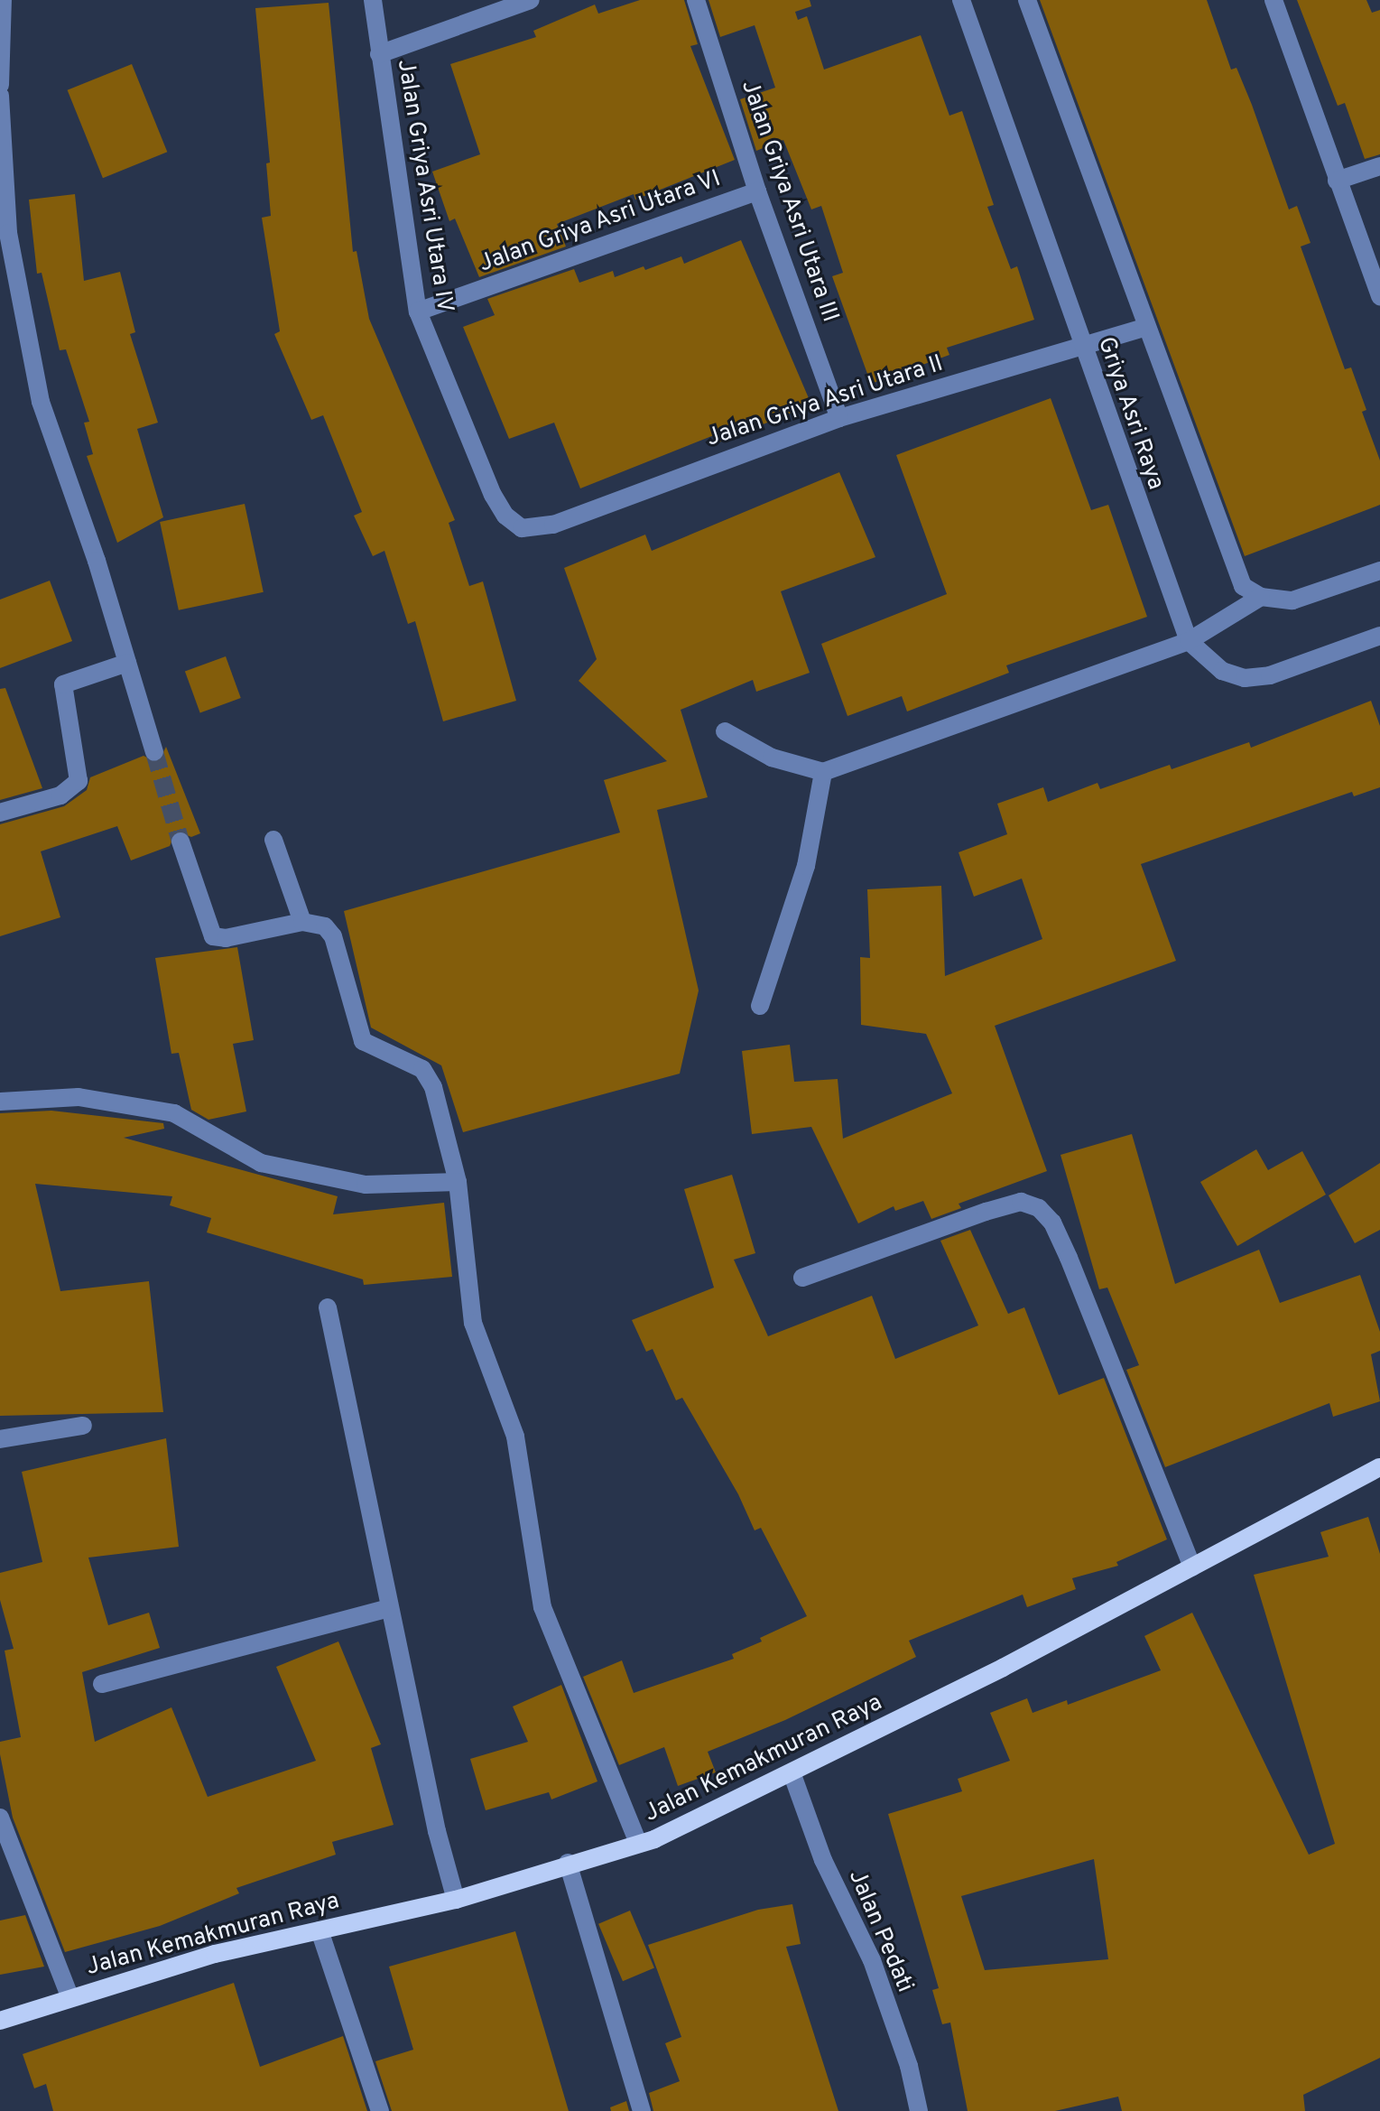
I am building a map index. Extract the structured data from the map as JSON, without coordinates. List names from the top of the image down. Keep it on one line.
{"streets":{"main road":["Jalan Kemakmuran Raya"],"street":["Jalan Griya Asri Utara IV","Jalan Griya Asri Utara III","Jalan Griya Asri Utara VI","Jalan Griya Asri Utara II","Griya Asri Raya","Jalan Pedati"]},"crossings":[["Jalan Griya Asri Utara IV","Jalan Griya Asri Utara VI"],["Jalan Griya Asri Utara IV","Jalan Griya Asri Utara II"],["Jalan Griya Asri Utara III","Jalan Griya Asri Utara VI"],["Jalan Griya Asri Utara III","Jalan Griya Asri Utara II"],["Jalan Griya Asri Utara II","Griya Asri Raya"],["Jalan Kemakmuran Raya","Jalan Pedati"]]}
